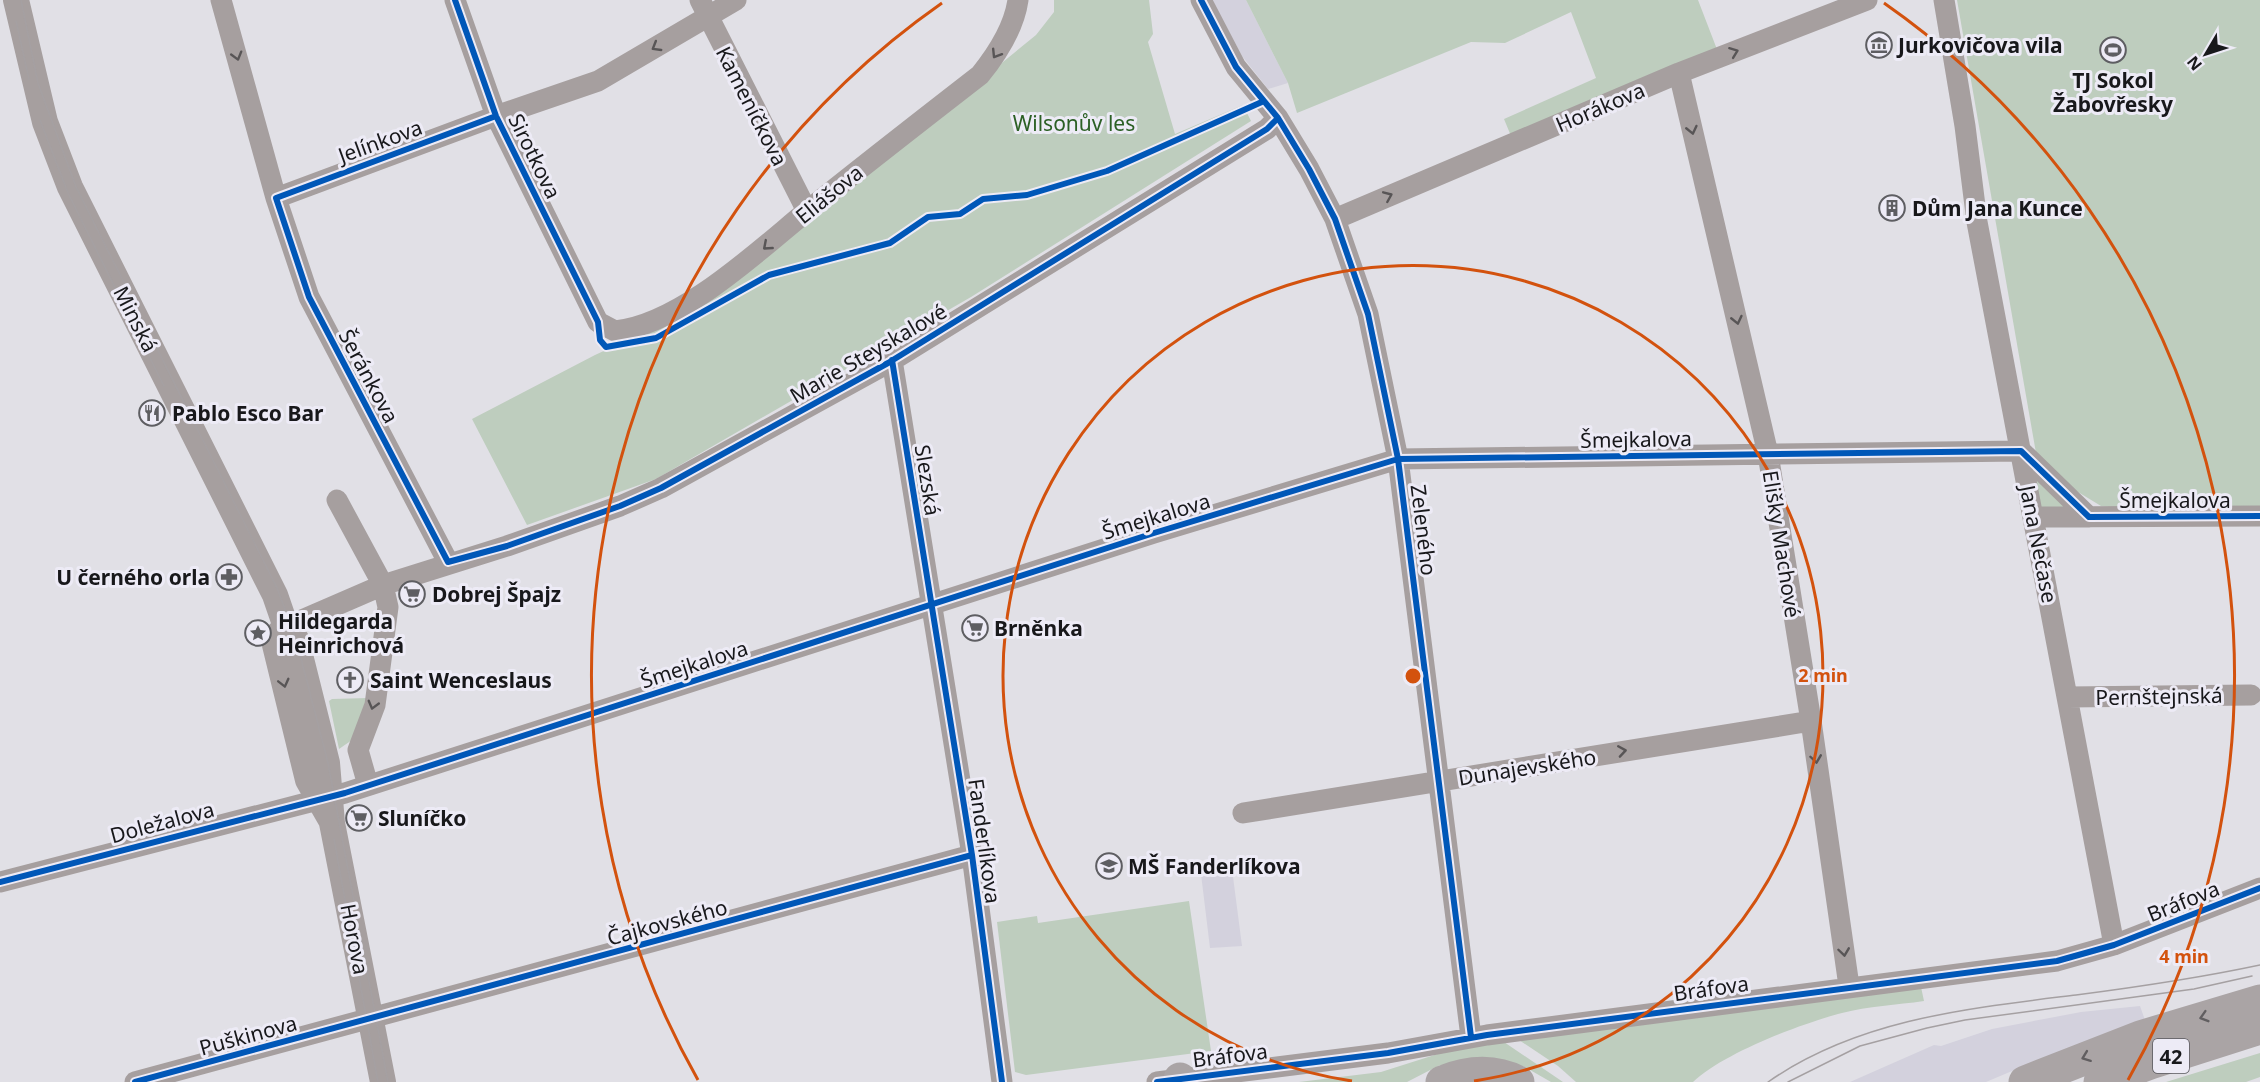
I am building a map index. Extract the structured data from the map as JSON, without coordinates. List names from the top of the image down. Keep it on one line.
{"streets":{"highway":["42"],"street":["Kameníčkova","Horákova","Jelínkova","Sirotkova","Eliášova","Minská","Marie Steyskalové","Šeránkova","Šmejkalova","Slezská","Zeleného","Elišky Machové","Jana Nečase","Pernštejnská","Dunajevského","Doležalova","Fanderlíkova","Bráfova","Čajkovského","Horova","Puškinova"]},"crossings":[["Kameníčkova","Jelínkova"],["Kameníčkova","Eliášova"],["Horákova","Zeleného"],["Horákova","Elišky Machové"],["Jelínkova","Sirotkova"],["Jelínkova","Šeránkova"],["Sirotkova","Eliášova"],["Minská","Marie Steyskalové"],["Minská","Šmejkalova"],["Minská","Doležalova"],["Minská","Horova"],["Marie Steyskalové","Šeránkova"],["Marie Steyskalové","Slezská"],["Marie Steyskalové","Zeleného"],["Šmejkalova","Slezská"],["Šmejkalova","Zeleného"],["Šmejkalova","Elišky Machové"],["Šmejkalova","Jana Nečase"],["Šmejkalova","Doležalova"],["Šmejkalova","Fanderlíkova"],["Šmejkalova","Horova"],["Slezská","Fanderlíkova"],["Zeleného","Dunajevského"],["Zeleného","Bráfova"],["Elišky Machové","Dunajevského"],["Elišky Machové","Bráfova"],["Jana Nečase","Pernštejnská"],["Jana Nečase","Bráfova"],["Doležalova","Horova"],["Fanderlíkova","Čajkovského"],["Čajkovského","Horova"],["Čajkovského","Puškinova"],["Horova","Puškinova"]],"one_way":["Horákova","Jelínkova","Eliášova","Elišky Machové","Dunajevského"],"parks":["Wilsonův les"],"places":{"museum":["Jurkovičova vila"],"sports":["TJ Sokol Žabovřesky"],"building":["Dům Jana Kunce"],"restaurant":["Pablo Esco Bar"],"pharmacy":["U černého orla"],"supermarket":["Dobrej Špajz","Brněnka","Sluníčko"],"place":["Hildegarda Heinrichová"],"church":["Saint Wenceslaus"],"school or university":["MŠ Fanderlíkova"]},"north":"bottom left","rings":["2 min","4 min"]}
